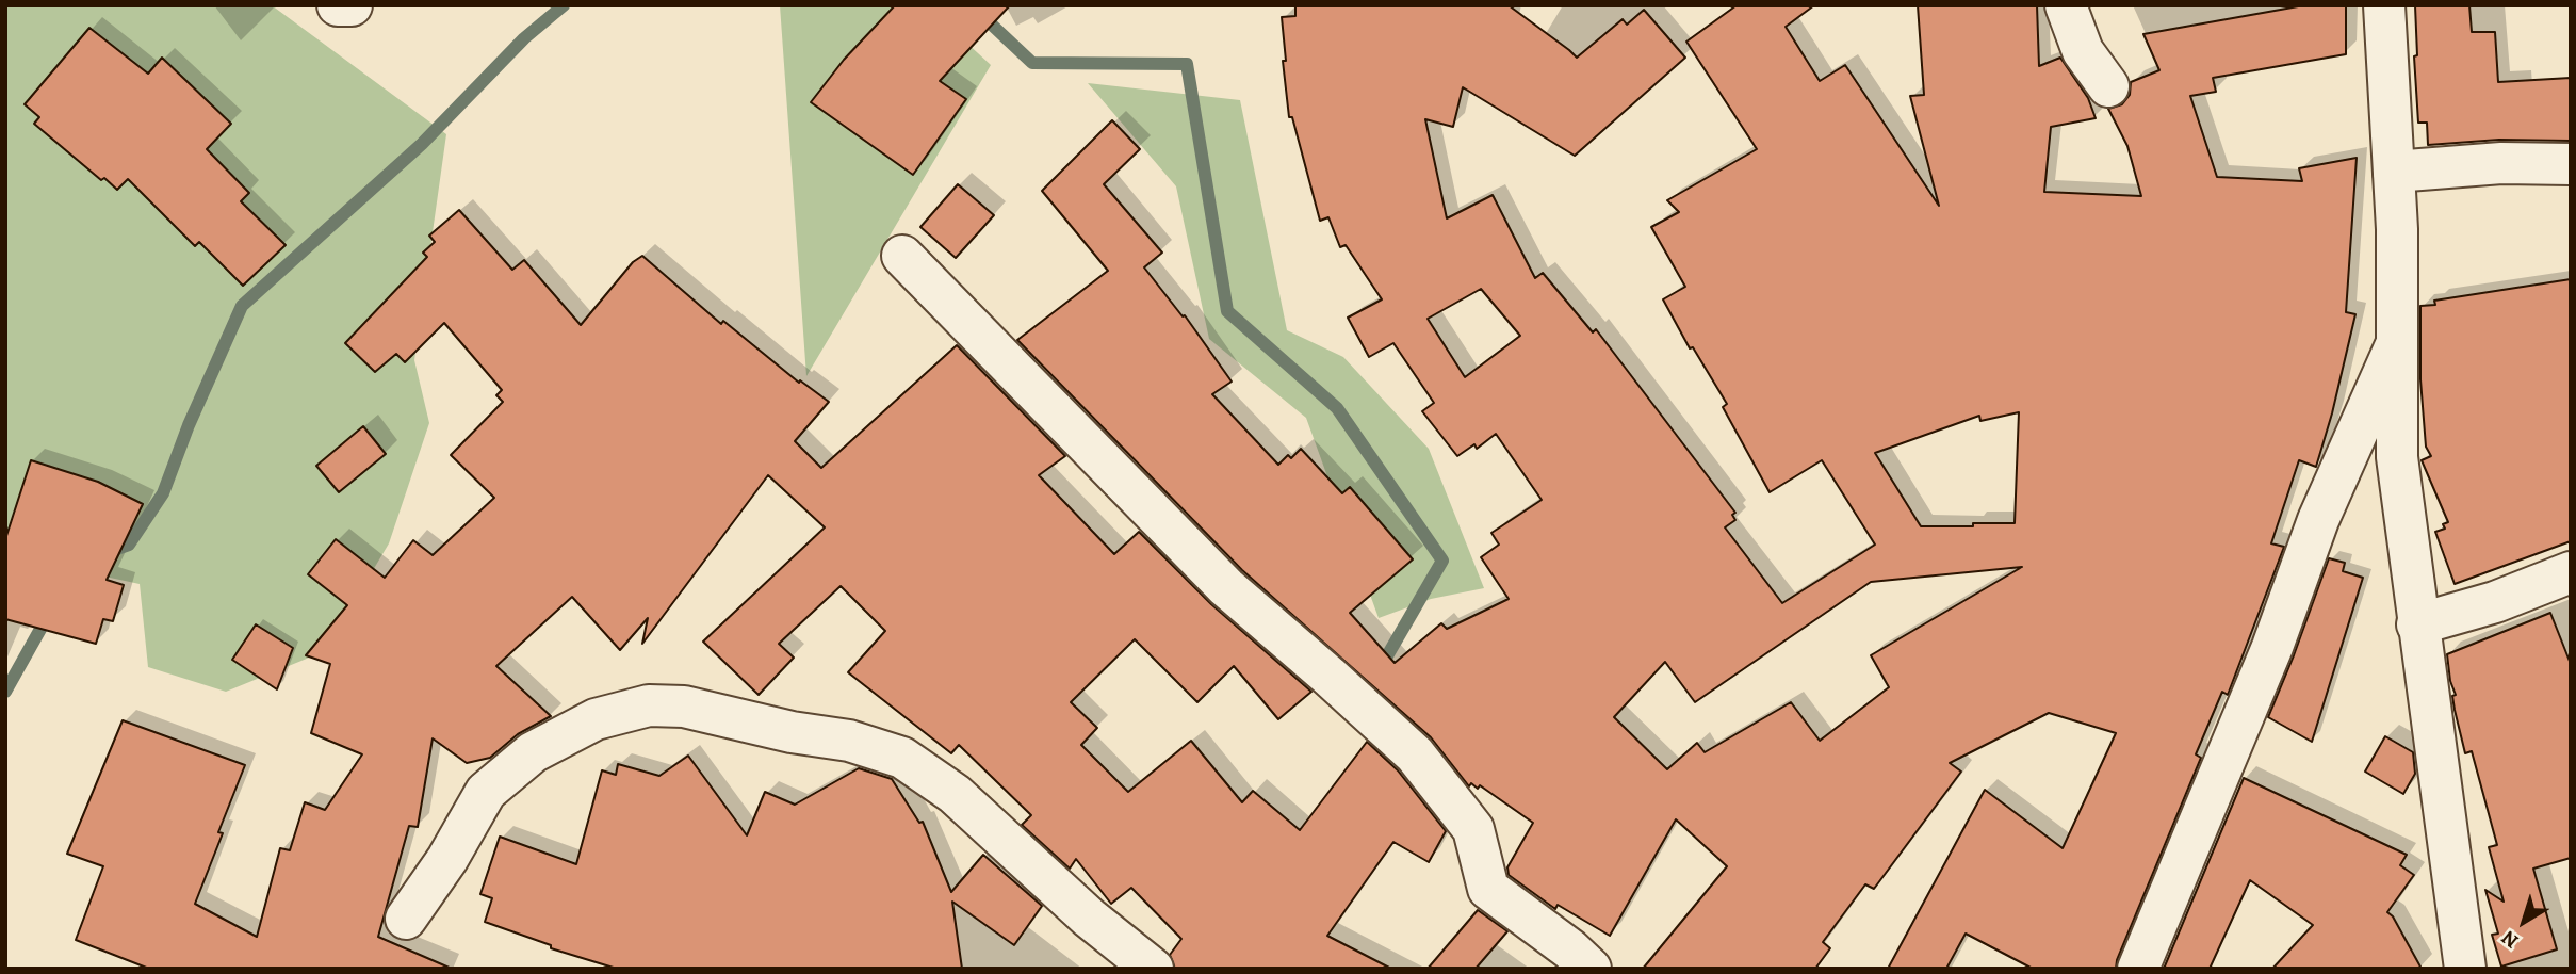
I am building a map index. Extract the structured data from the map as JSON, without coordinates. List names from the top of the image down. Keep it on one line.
{"north":"bottom left"}
